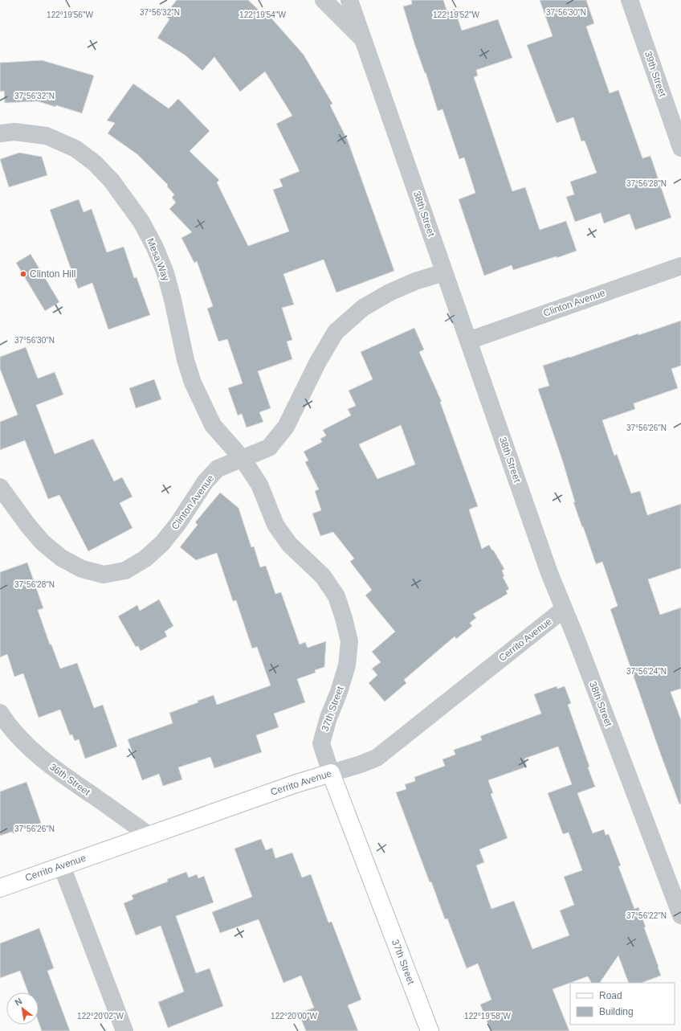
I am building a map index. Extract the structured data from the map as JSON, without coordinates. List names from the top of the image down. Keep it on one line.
{"streets":{"street":["39th Street","38th Street","Mesa Way","Clinton Avenue","Cerrito Avenue","37th Street","36th Street"]},"crossings":[["38th Street","Clinton Avenue"],["38th Street","Cerrito Avenue"],["Mesa Way","Clinton Avenue"],["Mesa Way","37th Street"],["Clinton Avenue","37th Street"],["Cerrito Avenue","37th Street"],["Cerrito Avenue","36th Street"]],"places":["Clinton Hill"],"legend":["Road","Building"],"north":"top left","coordinates":["37°56'32\"N","37°56'30\"N","122°19'56\"W","122°19'54\"W","122°19'52\"W","37°56'28\"N","37°56'26\"N","37°56'24\"N","37°56'22\"N","122°20'02\"W","122°20'00\"W","122°19'58\"W"]}
